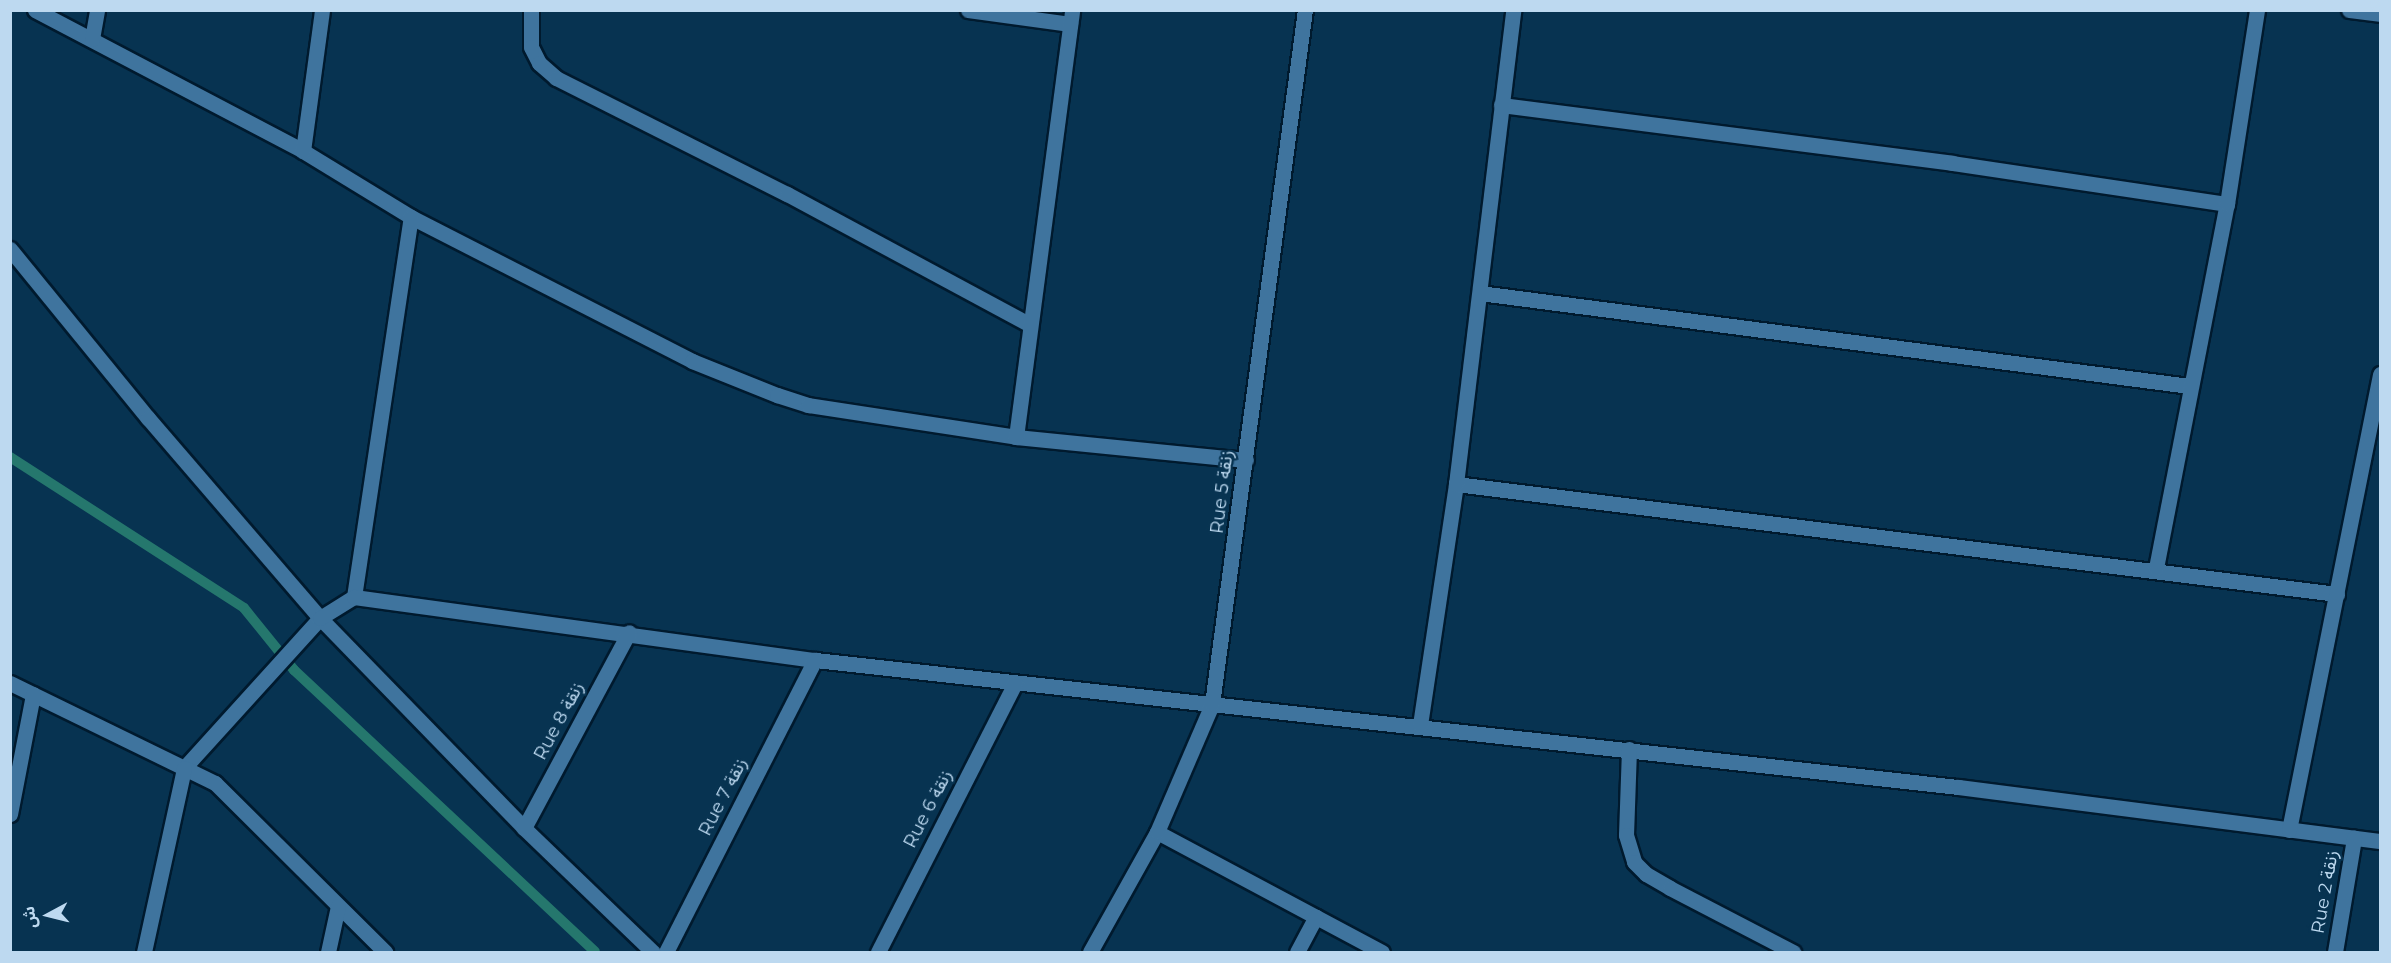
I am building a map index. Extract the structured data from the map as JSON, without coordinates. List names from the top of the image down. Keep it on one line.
{"streets":{"street":["Rue 5 زنقة","Rue 8 زنقة","Rue 7 زنقة","Rue 6 زنقة","Rue 2 زنقة"]},"north":"left"}
